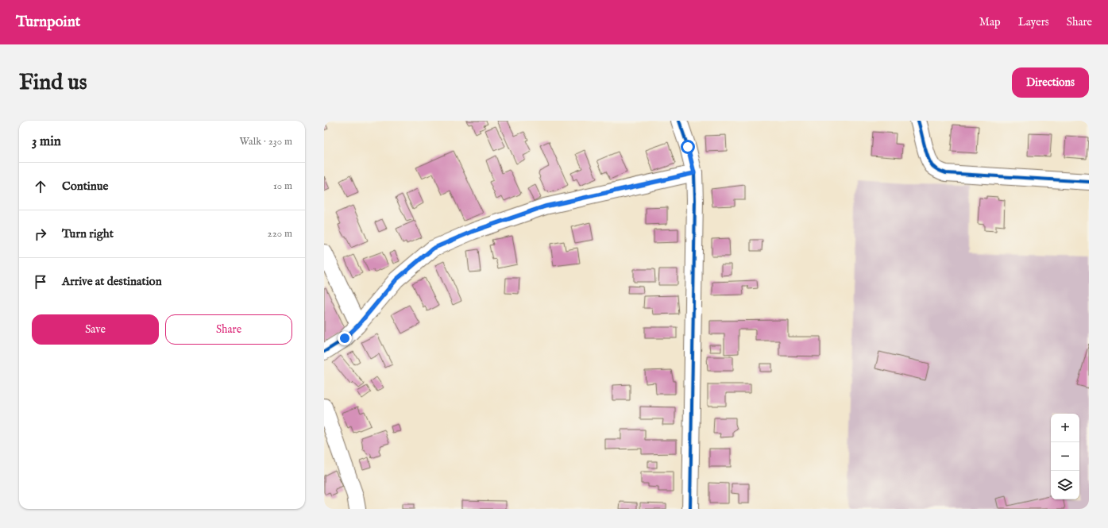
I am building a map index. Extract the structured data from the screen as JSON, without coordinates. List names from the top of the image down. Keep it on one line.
{"page":{"header":"Turnpoint","nav":["Map","Layers","Share"],"buttons":["Directions",["Save","Share"]],"title":"Find us","heading":["3 min","Walk · 230 m"],"list":[["Continue","10 m"],["Turn right","220 m"],"Arrive at destination"],"map_buttons":["+","−"]}}
